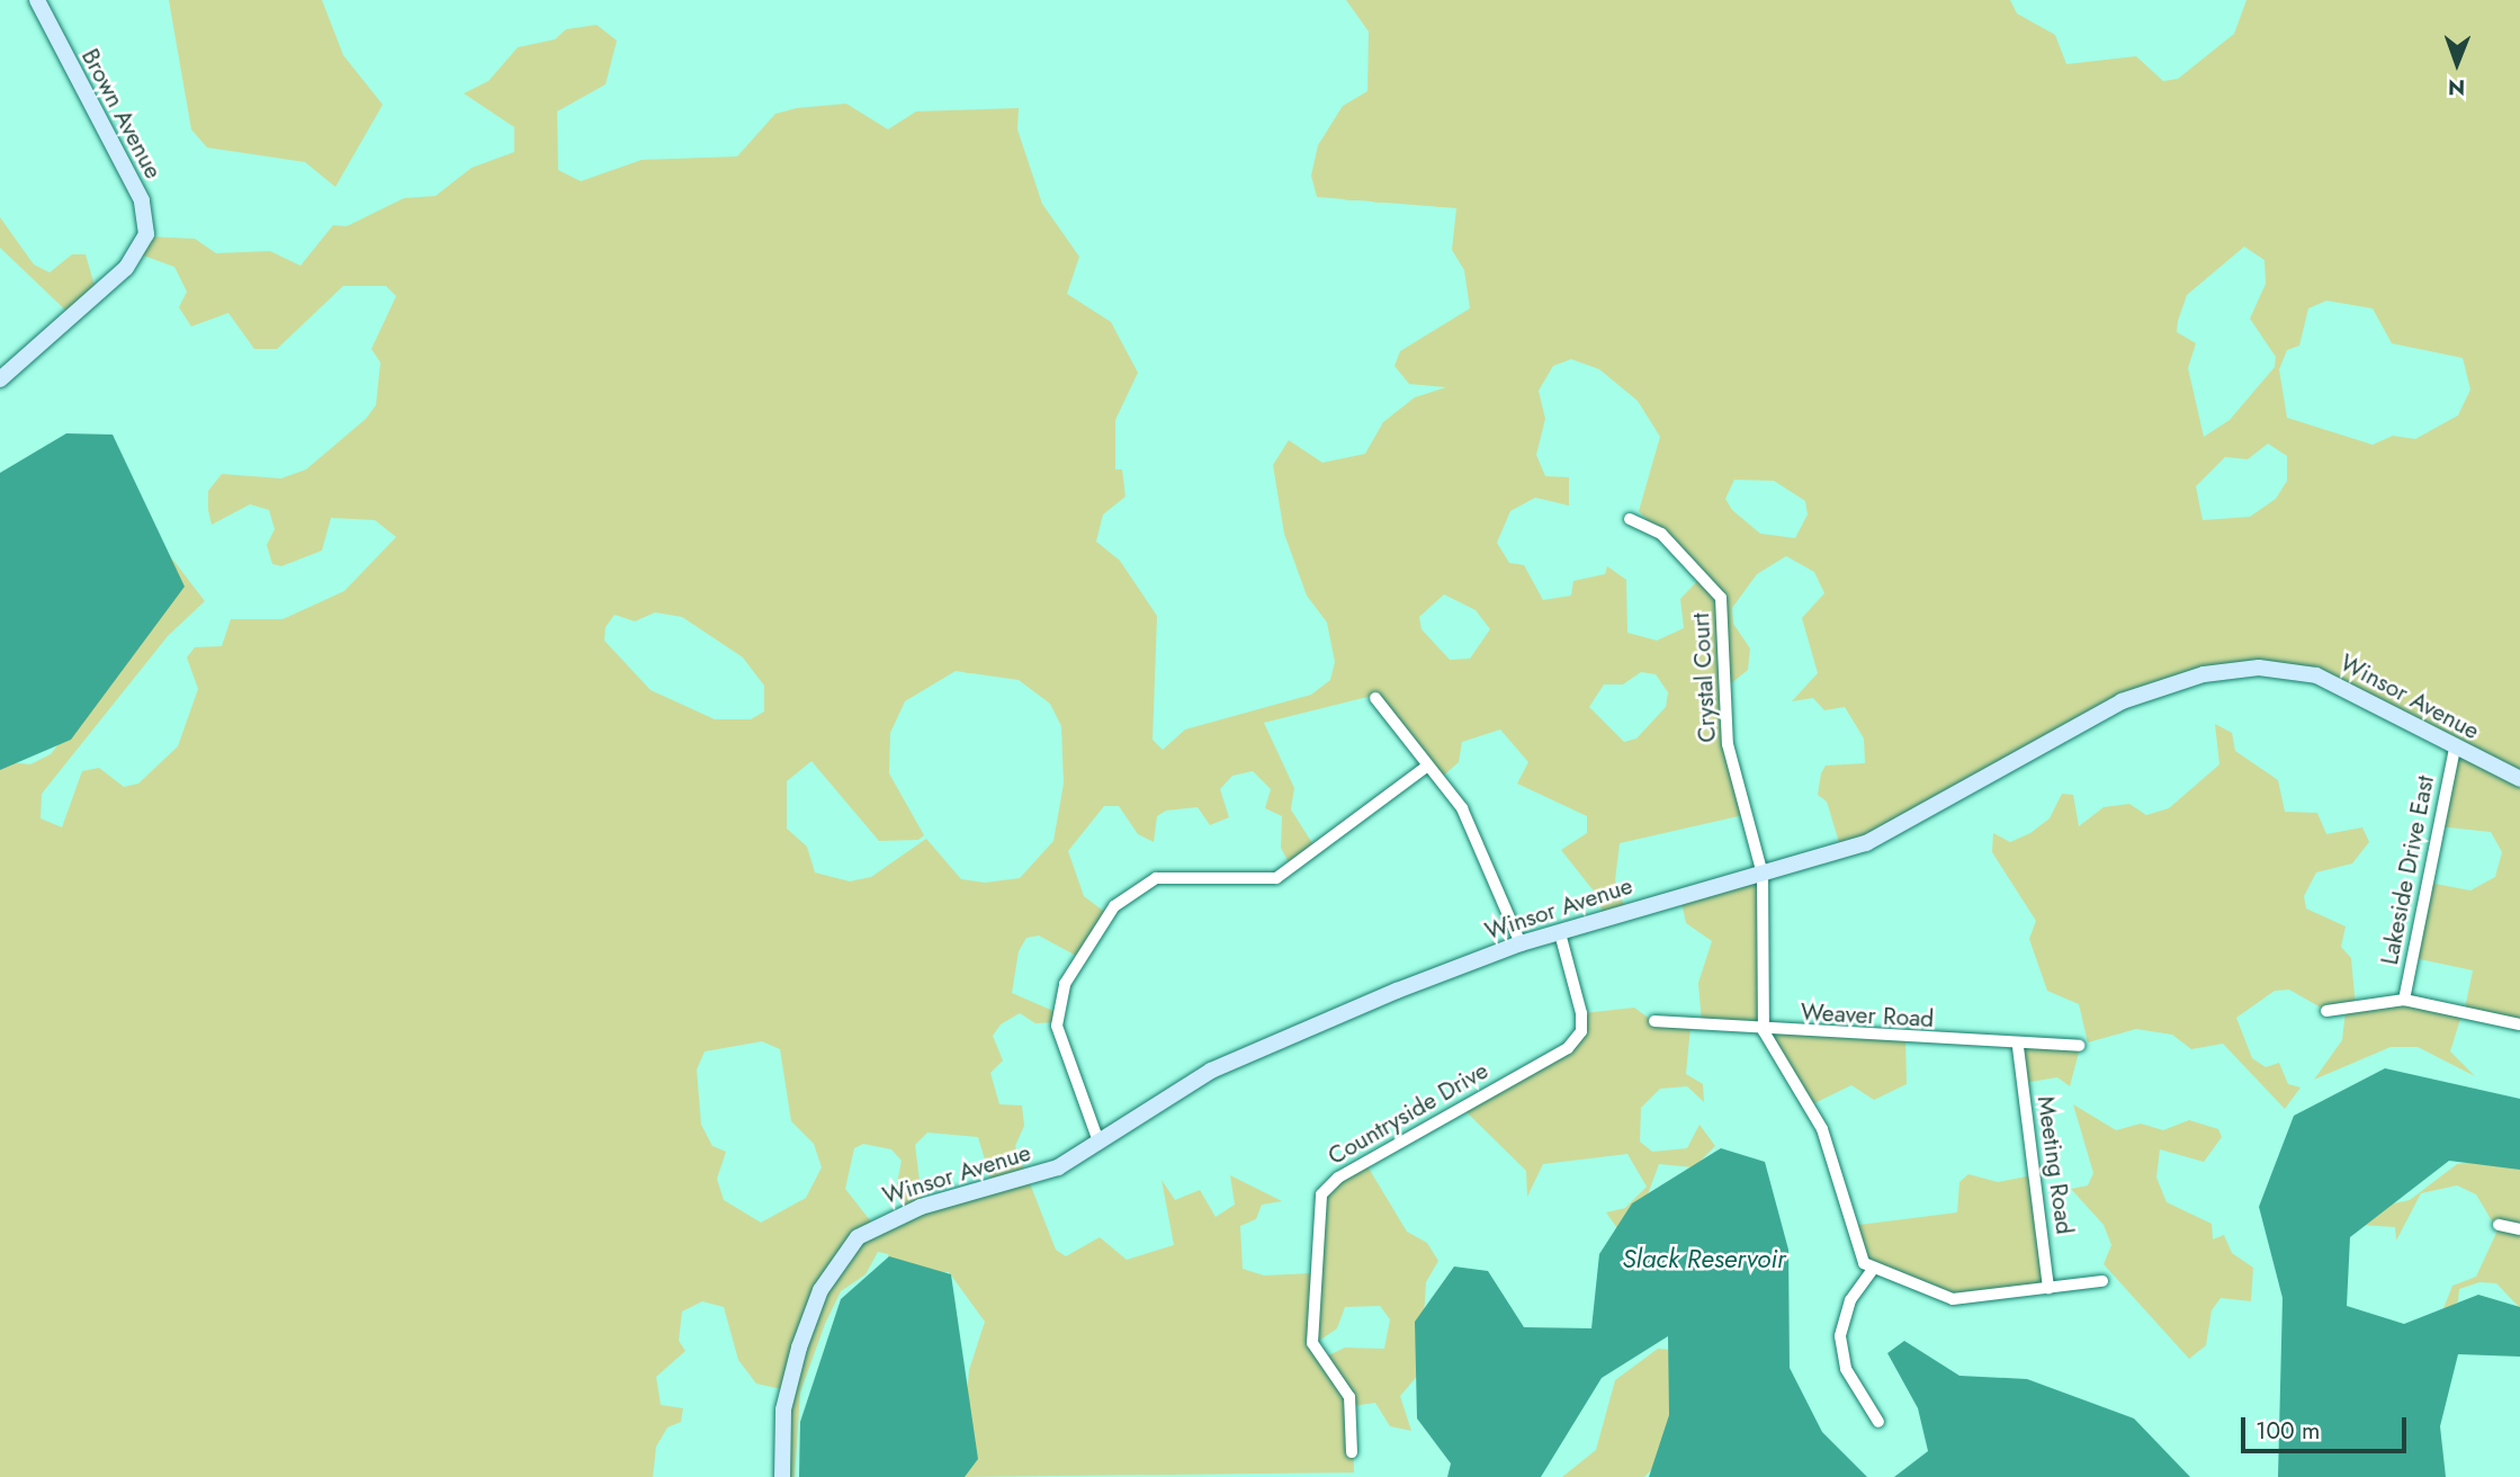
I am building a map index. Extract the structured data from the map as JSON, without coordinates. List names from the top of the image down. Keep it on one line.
{"streets":{"street":["Brown Avenue","Crystal Court","Winsor Avenue","Lakeside Drive East","Weaver Road","Countryside Drive","Meeting Road"]},"crossings":[["Crystal Court","Winsor Avenue"],["Crystal Court","Weaver Road"],["Winsor Avenue","Lakeside Drive East"],["Winsor Avenue","Countryside Drive"],["Weaver Road","Meeting Road"]],"water":["Slack Reservoir"],"scale_bar":"100 m","north":"bottom"}
